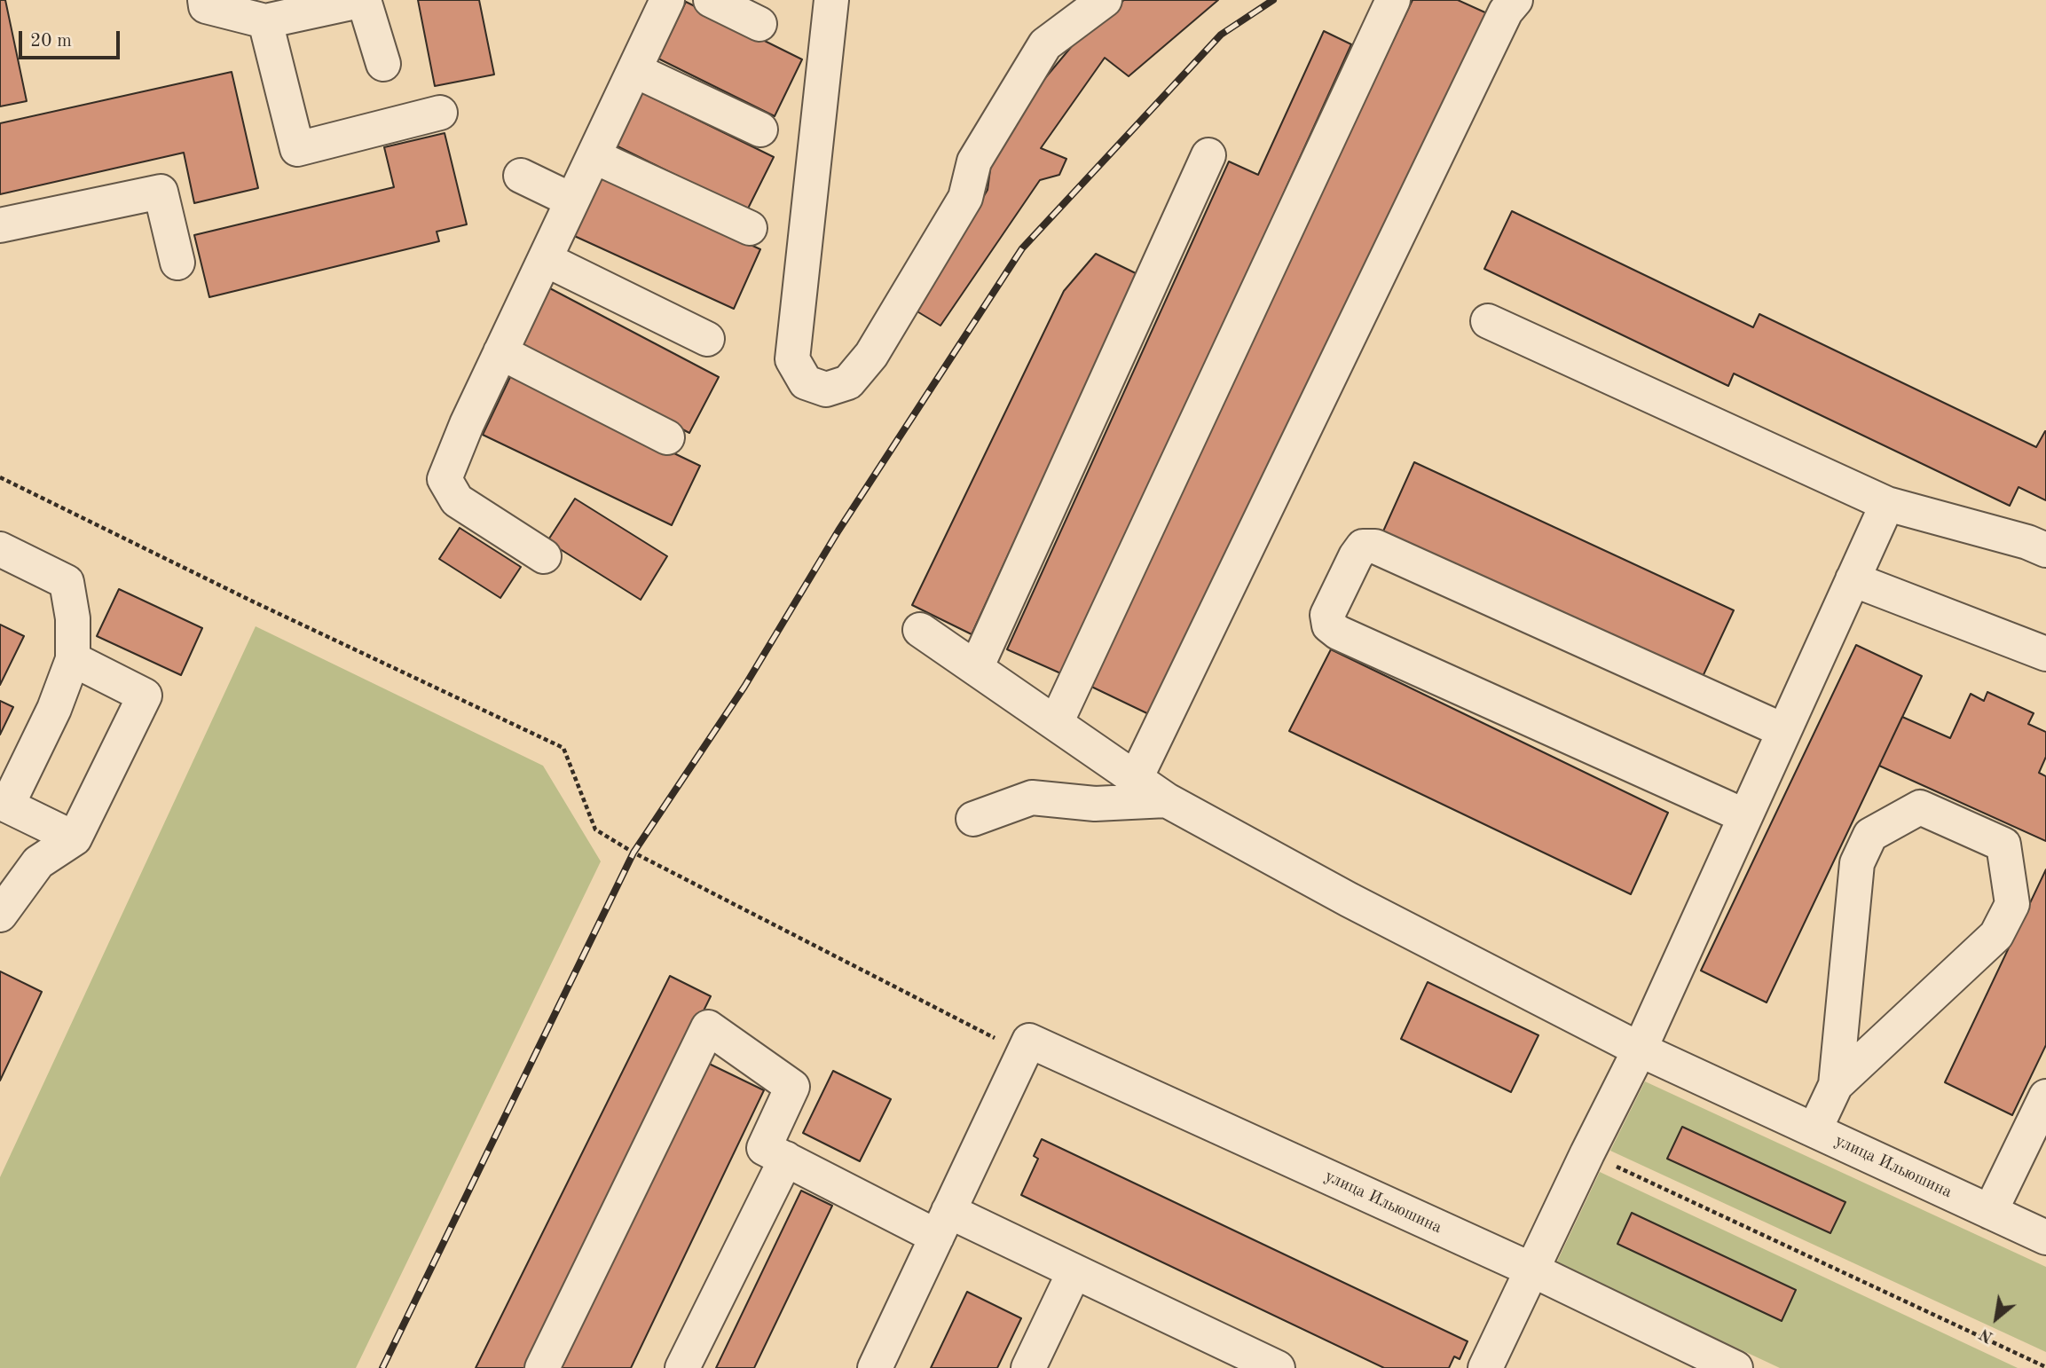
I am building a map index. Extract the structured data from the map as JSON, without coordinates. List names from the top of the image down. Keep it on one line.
{"streets":{"street":["улица Ильюшина"]},"scale_bar":"20 m","north":"bottom left"}
